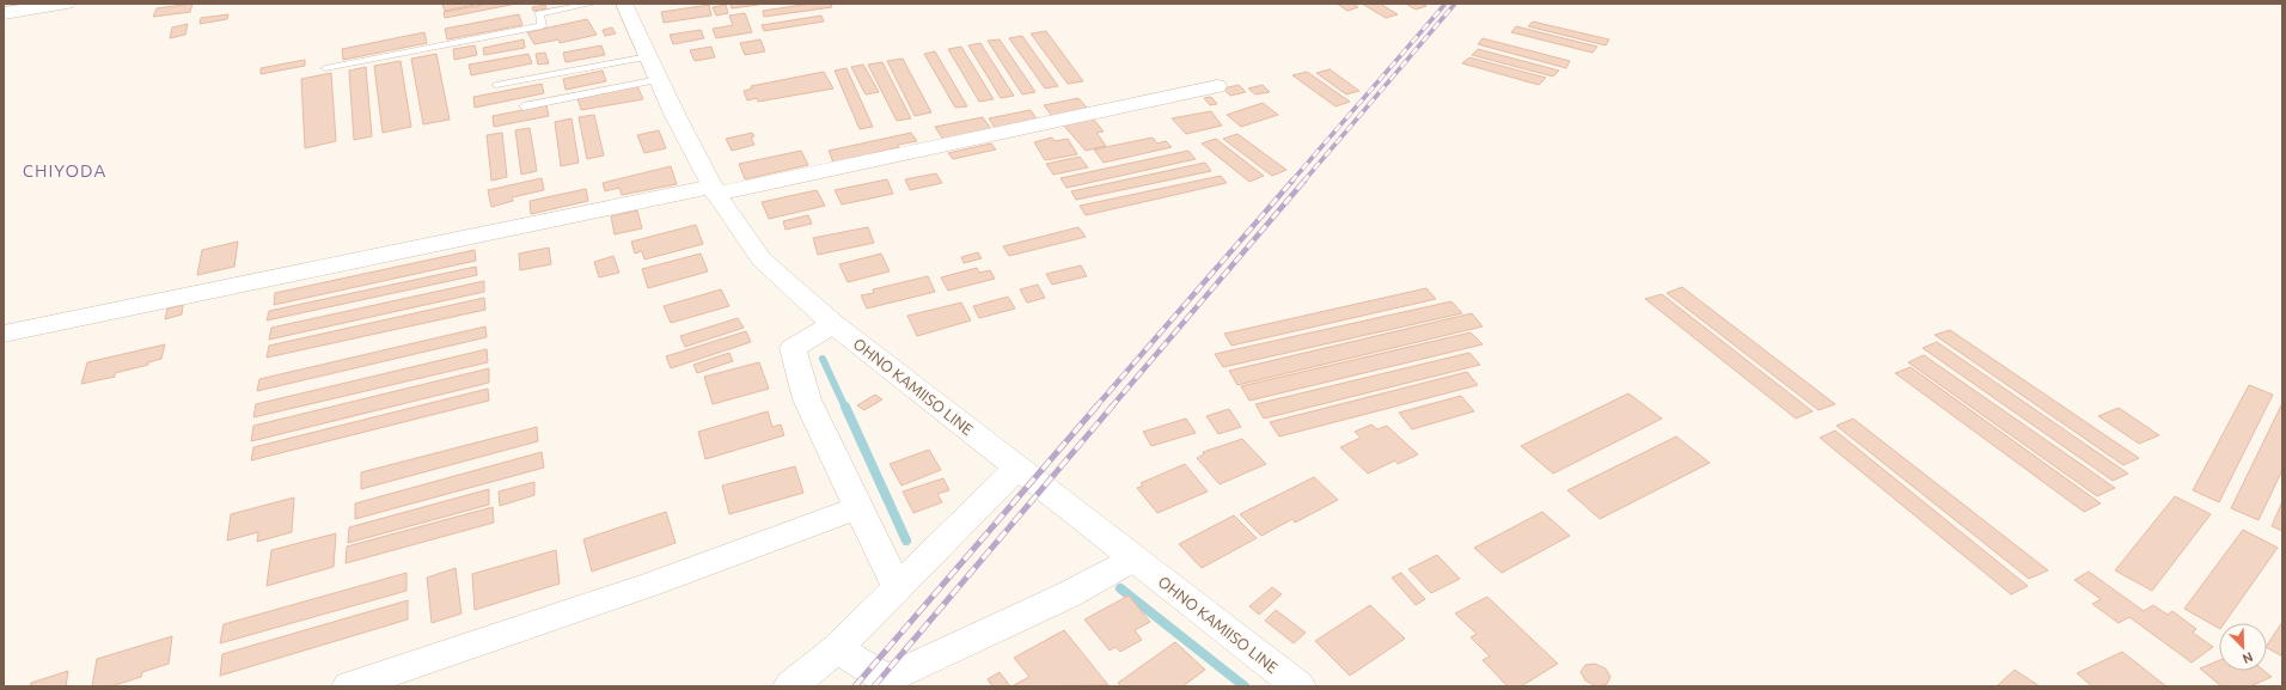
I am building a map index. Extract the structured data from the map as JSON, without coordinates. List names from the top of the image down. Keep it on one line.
{"streets":{"street":["OHNO KAMIISO LINE"]},"districts":["CHIYODA"],"north":"bottom right"}
